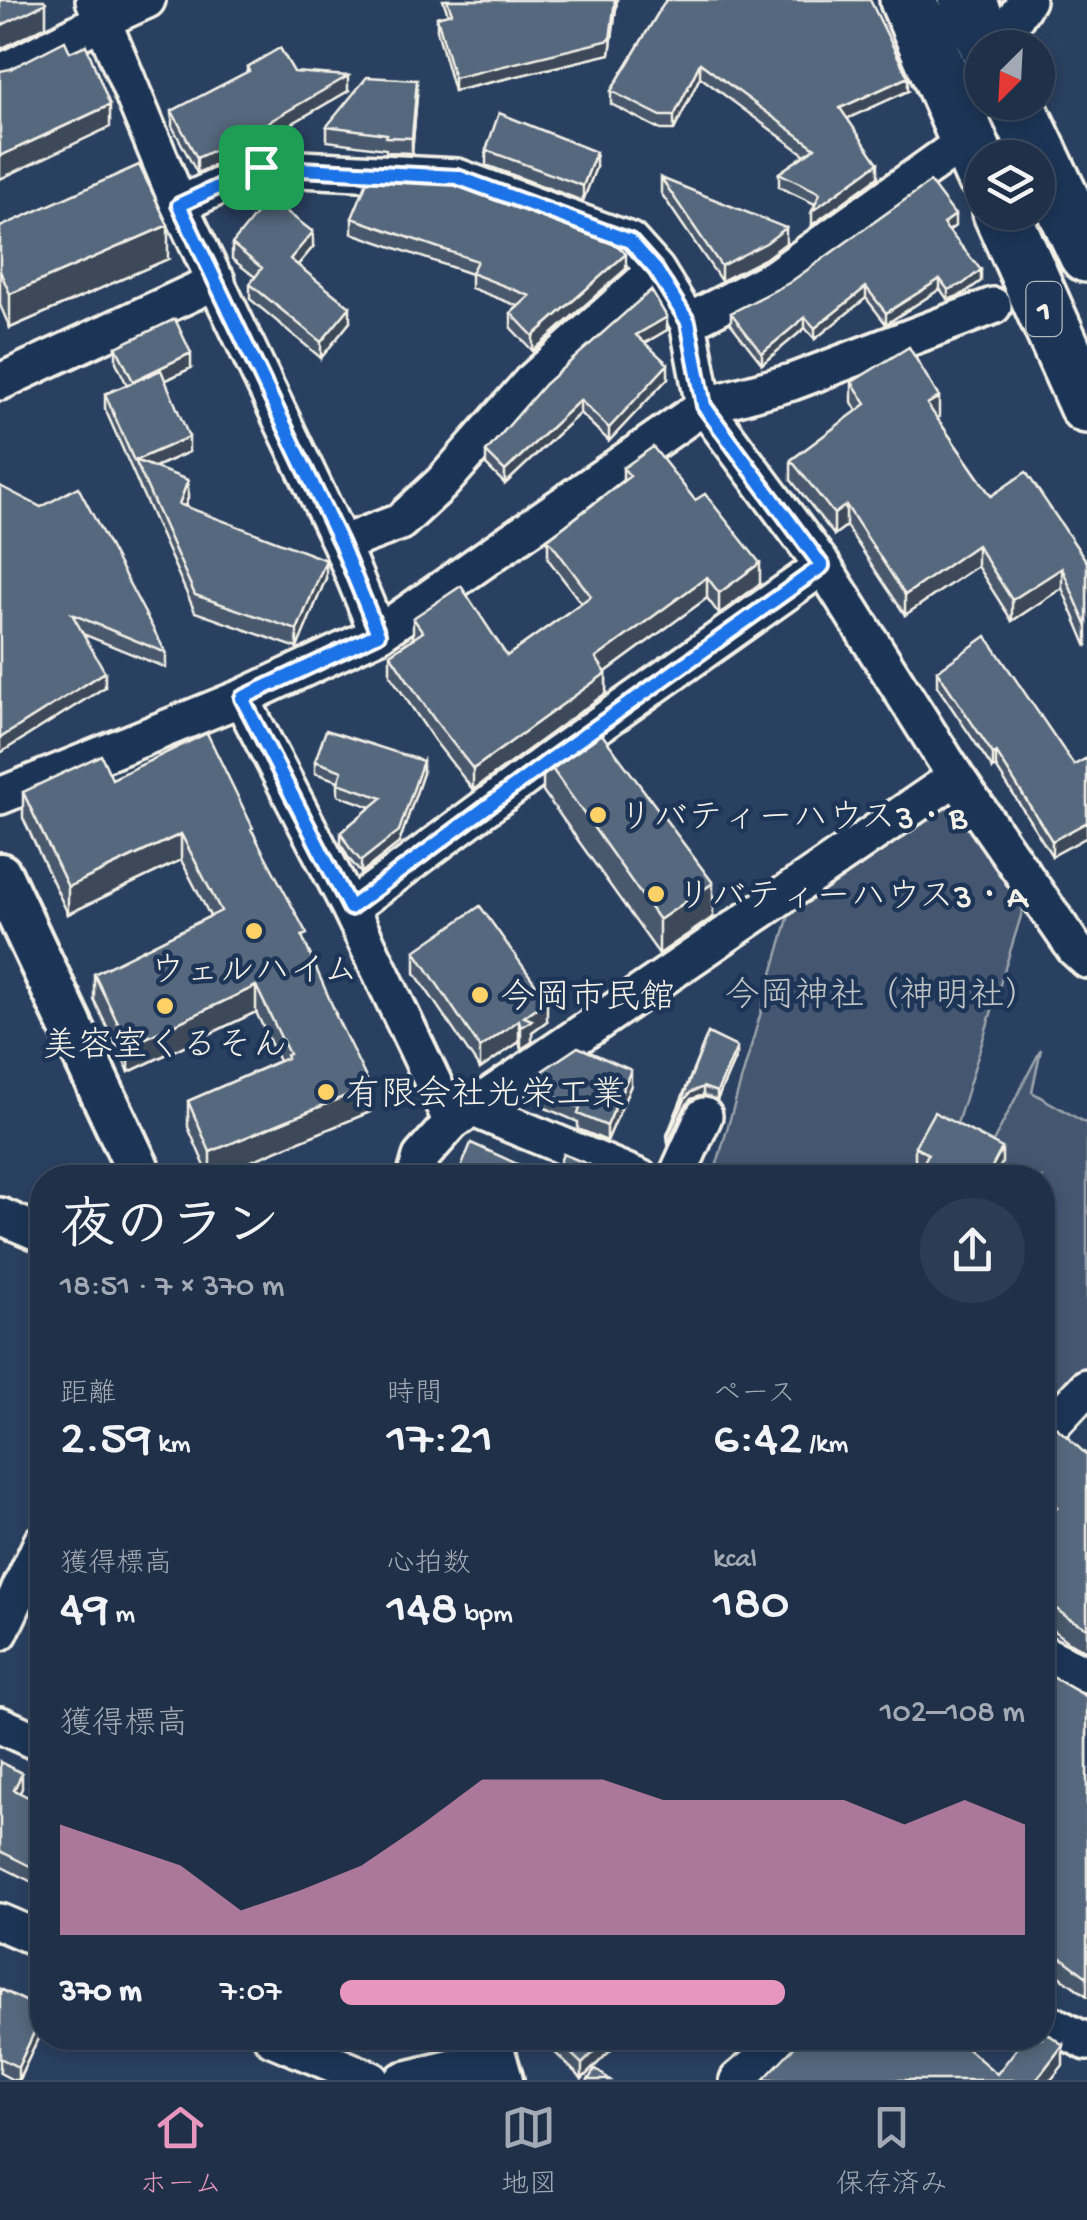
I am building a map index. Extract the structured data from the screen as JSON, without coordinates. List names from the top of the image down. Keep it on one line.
{"streets":{"highway":["1"]},"parks":["今岡神社（神明社）"],"places":["リバティーハウス3・B","リバティーハウス3・A","ウェルハイム","今岡市民館","美容室くるそん","有限会社光栄工業"],"north":"bottom left","page":{"heading":["夜のラン","18:51 · 7 × 370 m"],"stats":[["距離","2.59 km"],["時間","17:21"],["ペース","6:42 /km"],["獲得標高","49 m"],["心拍数","148 bpm"],["kcal","180"]],"chart":["獲得標高","102–108 m"],"list":[{"name":"370 m","note":"7:07"}],"tabs":["ホーム","地図","保存済み"]}}
